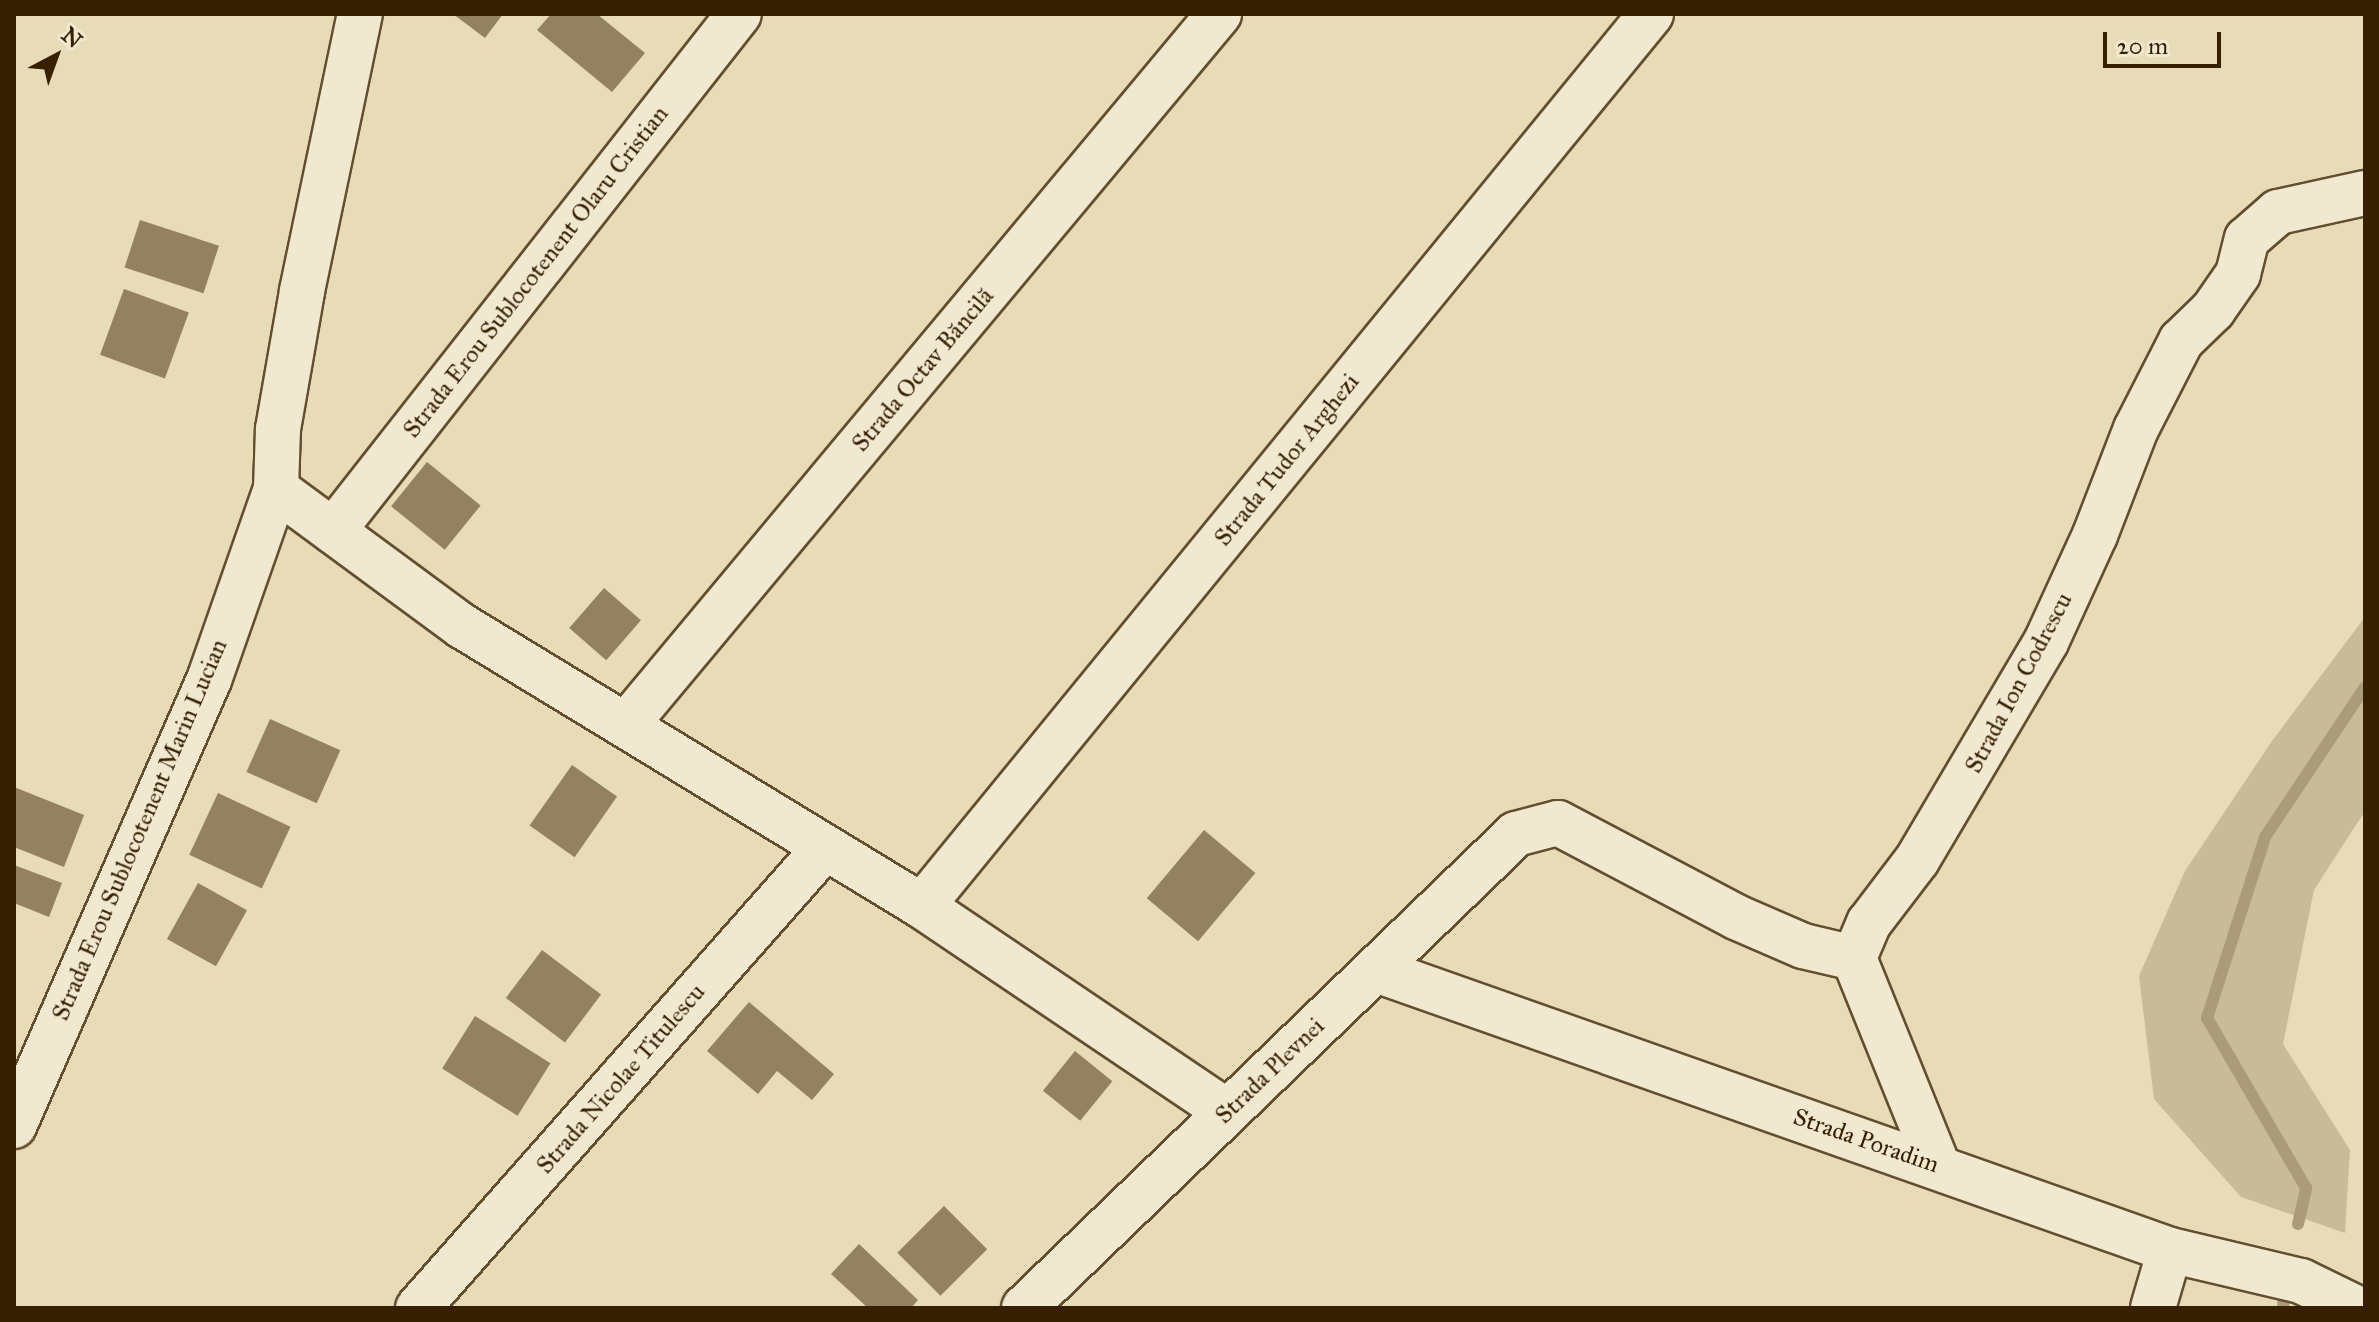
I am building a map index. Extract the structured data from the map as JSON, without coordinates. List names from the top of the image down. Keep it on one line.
{"streets":{"street":["Strada Erou Sublocotenent Olaru Cristian","Strada Octav Băncilă","Strada Tudor Arghezi","Strada Ion Codrescu","Strada Erou Sublocotenent Marin Lucian","Strada Plevnei","Strada Nicolae Titulescu","Strada Poradim"]},"crossings":[["Strada Ion Codrescu","Strada Plevnei"],["Strada Plevnei","Strada Poradim"]],"scale_bar":"20 m","north":"top right"}
